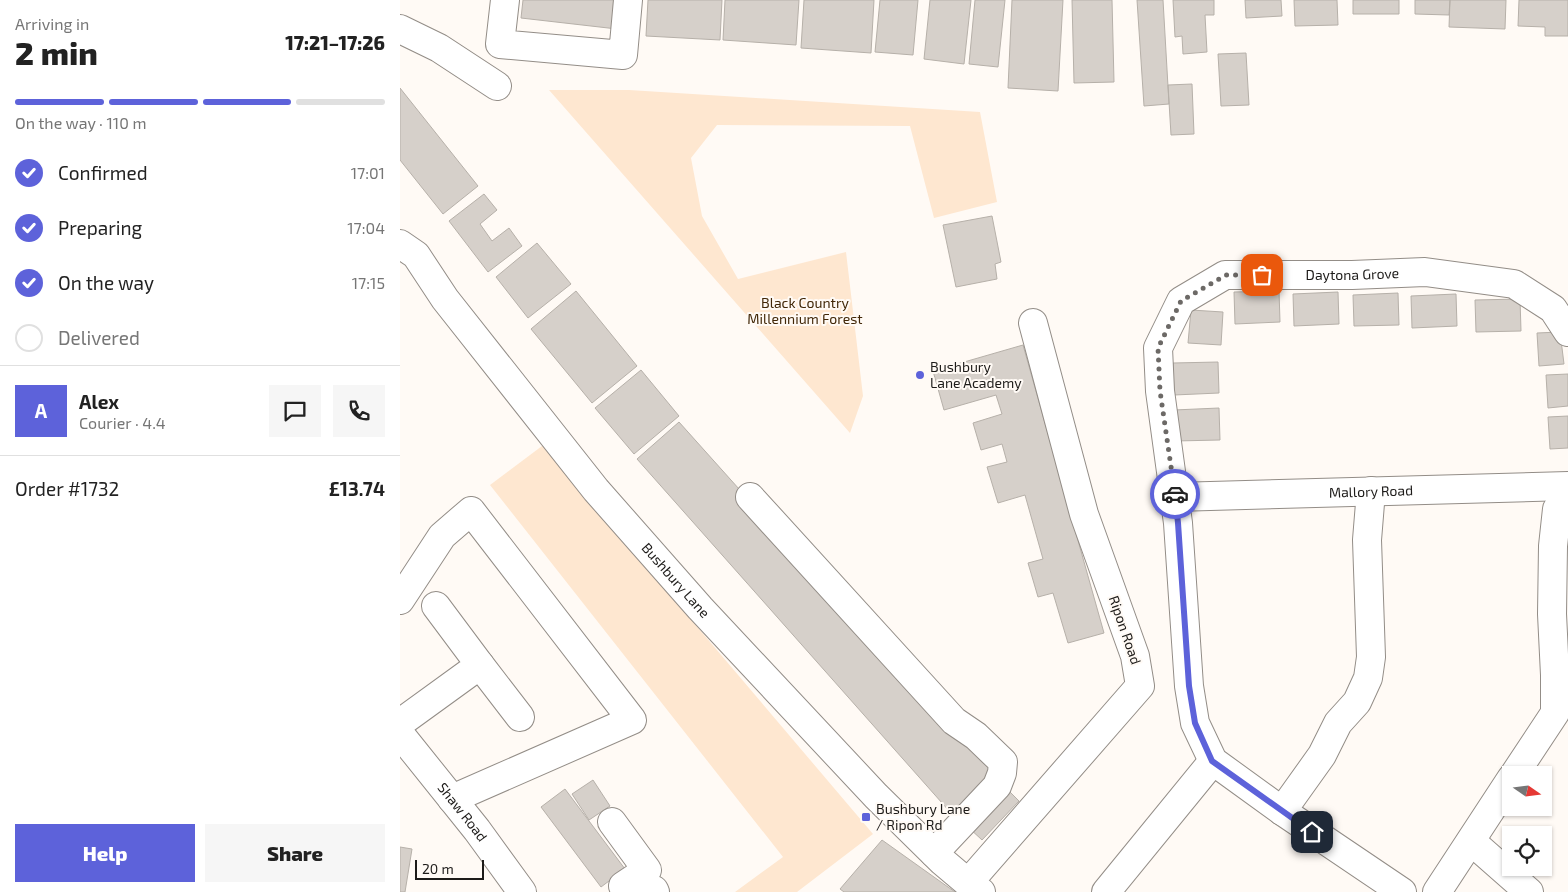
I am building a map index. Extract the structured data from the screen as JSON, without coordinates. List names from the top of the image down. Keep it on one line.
{"streets":{"street":["Daytona Grove","Mallory Road","Bushbury Lane","Ripon Road","Shaw Road"]},"crossings":[["Daytona Grove","Mallory Road"],["Bushbury Lane","Ripon Road"]],"parks":["Black Country Millennium Forest"],"places":{"other":["Bushbury Lane Academy"],"transit":["Bushbury Lane / Ripon Rd"]},"scale_bar":"20 m","north":"right","page":{"heading":["2 min","Arriving in","17:21–17:26"],"panel":["Alex","Courier · 4.4","Order #1732","£13.74"],"bar":"On the way · 110 m","list":[["Confirmed","17:01"],["Preparing","17:04"],["On the way","17:15"],"Delivered"],"round":"A","buttons":["Help","Share"],"scale":"20 m"}}
